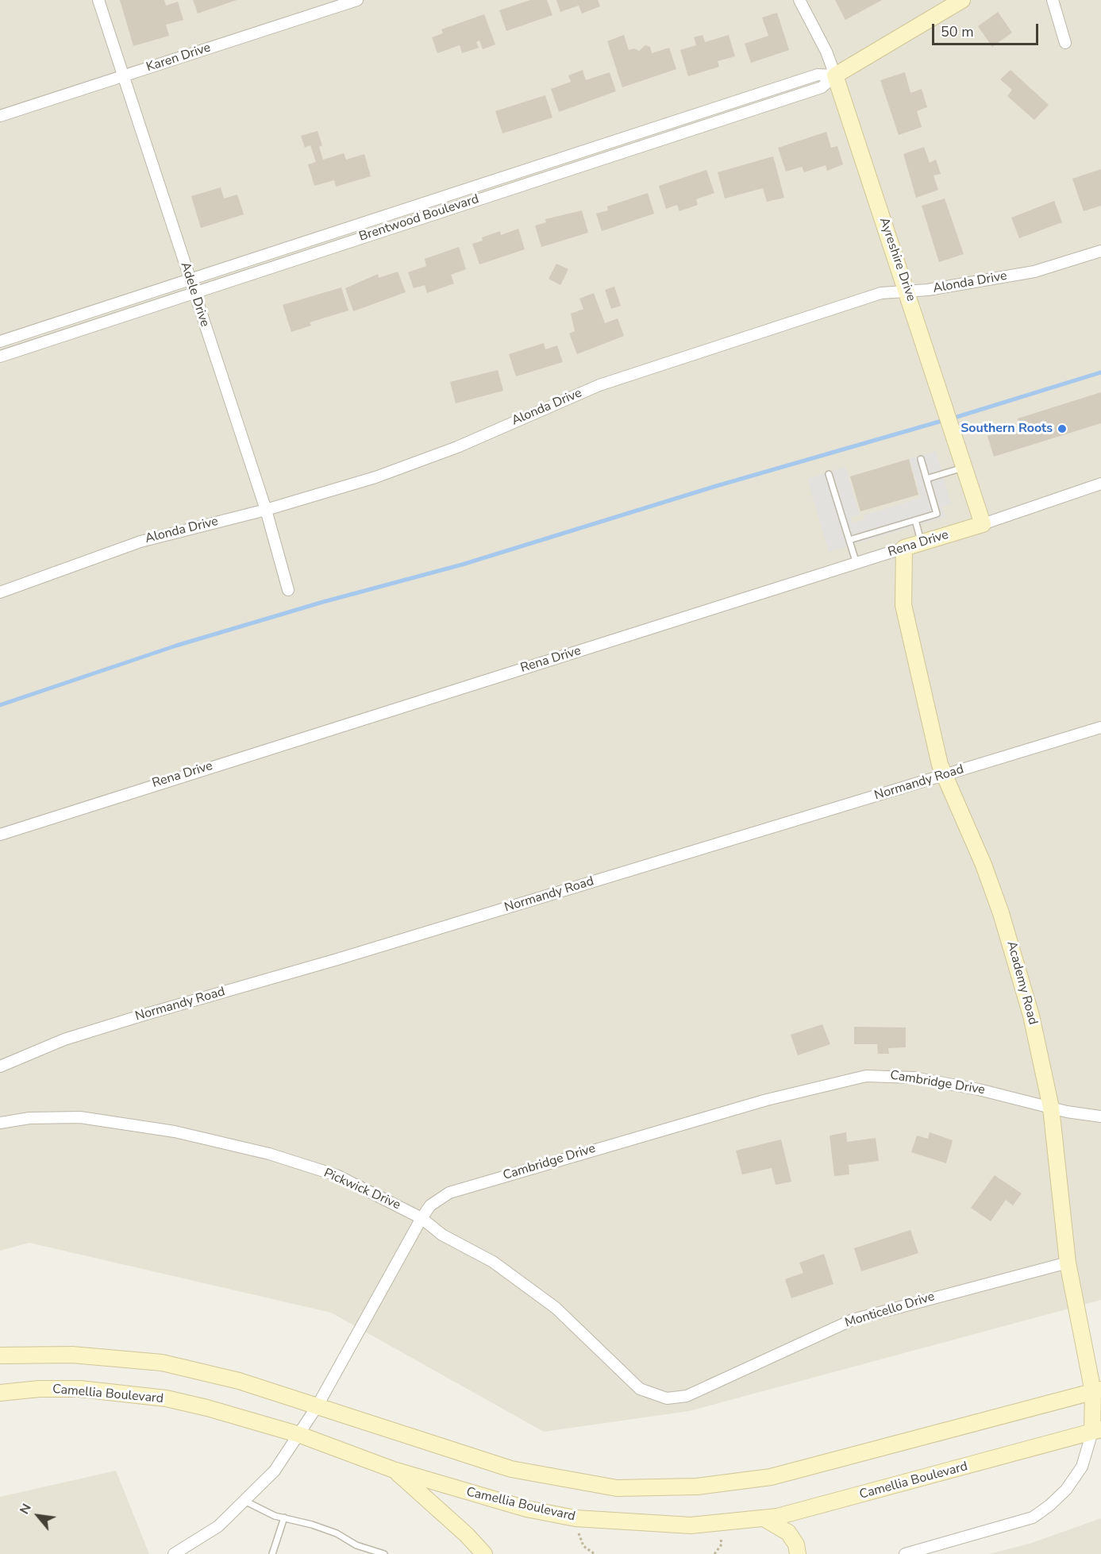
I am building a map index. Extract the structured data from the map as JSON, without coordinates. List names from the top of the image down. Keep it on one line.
{"streets":{"main road":["Brentwood Boulevard","Ayreshire Drive","Rena Drive","Academy Road","Camellia Boulevard"],"street":["Karen Drive","Alonda Drive","Adele Drive","Normandy Road","Cambridge Drive","Pickwick Drive","Monticello Drive"]},"crossings":[["Karen Drive","Adele Drive"],["Brentwood Boulevard","Ayreshire Drive"],["Brentwood Boulevard","Adele Drive"],["Ayreshire Drive","Alonda Drive"],["Ayreshire Drive","Rena Drive"],["Alonda Drive","Adele Drive"],["Rena Drive","Academy Road"],["Normandy Road","Academy Road"],["Academy Road","Cambridge Drive"],["Academy Road","Monticello Drive"],["Academy Road","Camellia Boulevard"],["Cambridge Drive","Pickwick Drive"],["Cambridge Drive","Camellia Boulevard"],["Pickwick Drive","Monticello Drive"]],"places":["Southern Roots"],"scale_bar":"50 m","north":"top left"}
